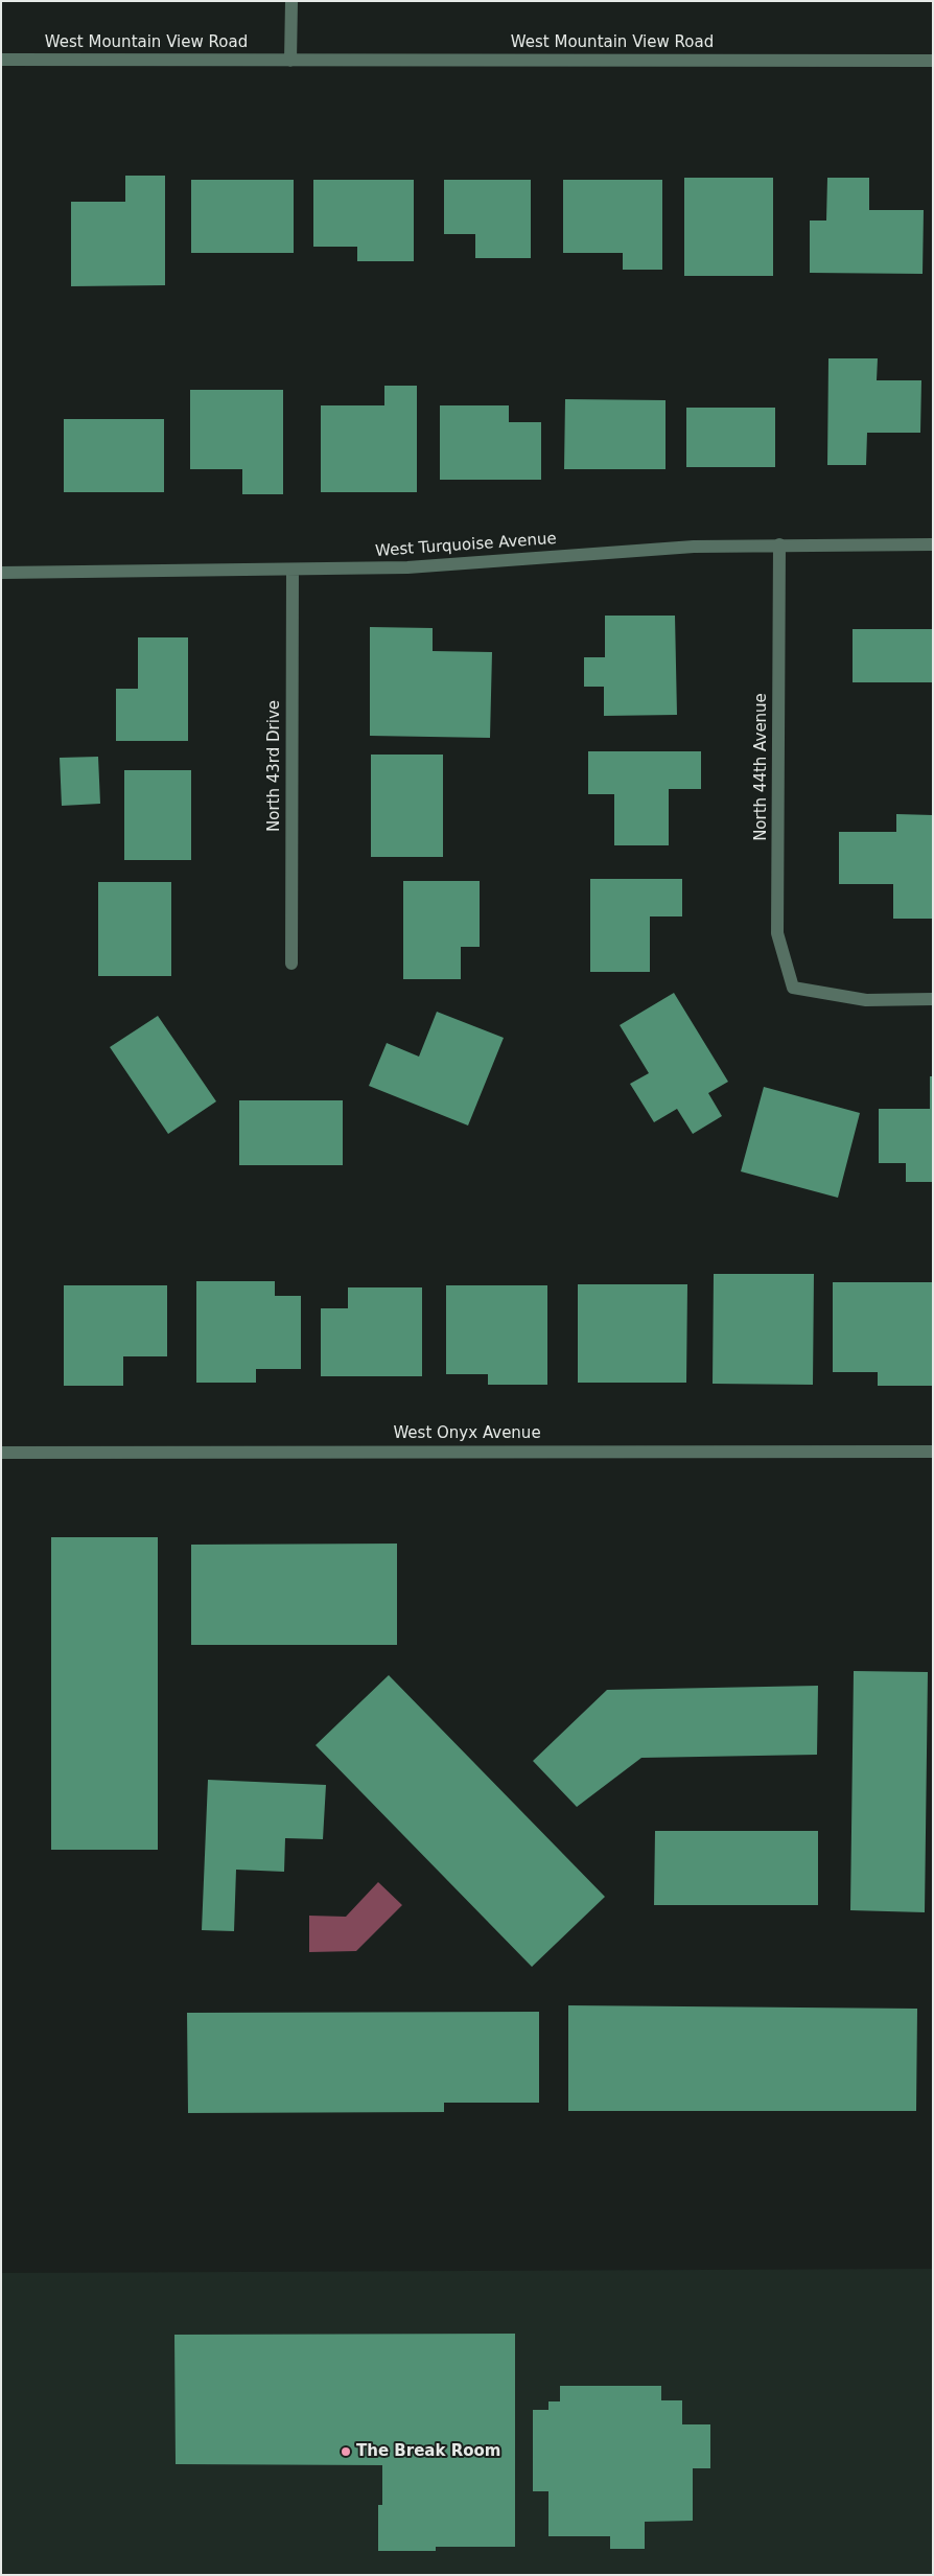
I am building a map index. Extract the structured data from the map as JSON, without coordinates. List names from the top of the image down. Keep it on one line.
{"streets":{"street":["West Mountain View Road","West Turquoise Avenue","North 43rd Drive","North 44th Avenue","West Onyx Avenue"]},"crossings":[["West Turquoise Avenue","North 43rd Drive"],["West Turquoise Avenue","North 44th Avenue"]],"places":["The Break Room"]}
